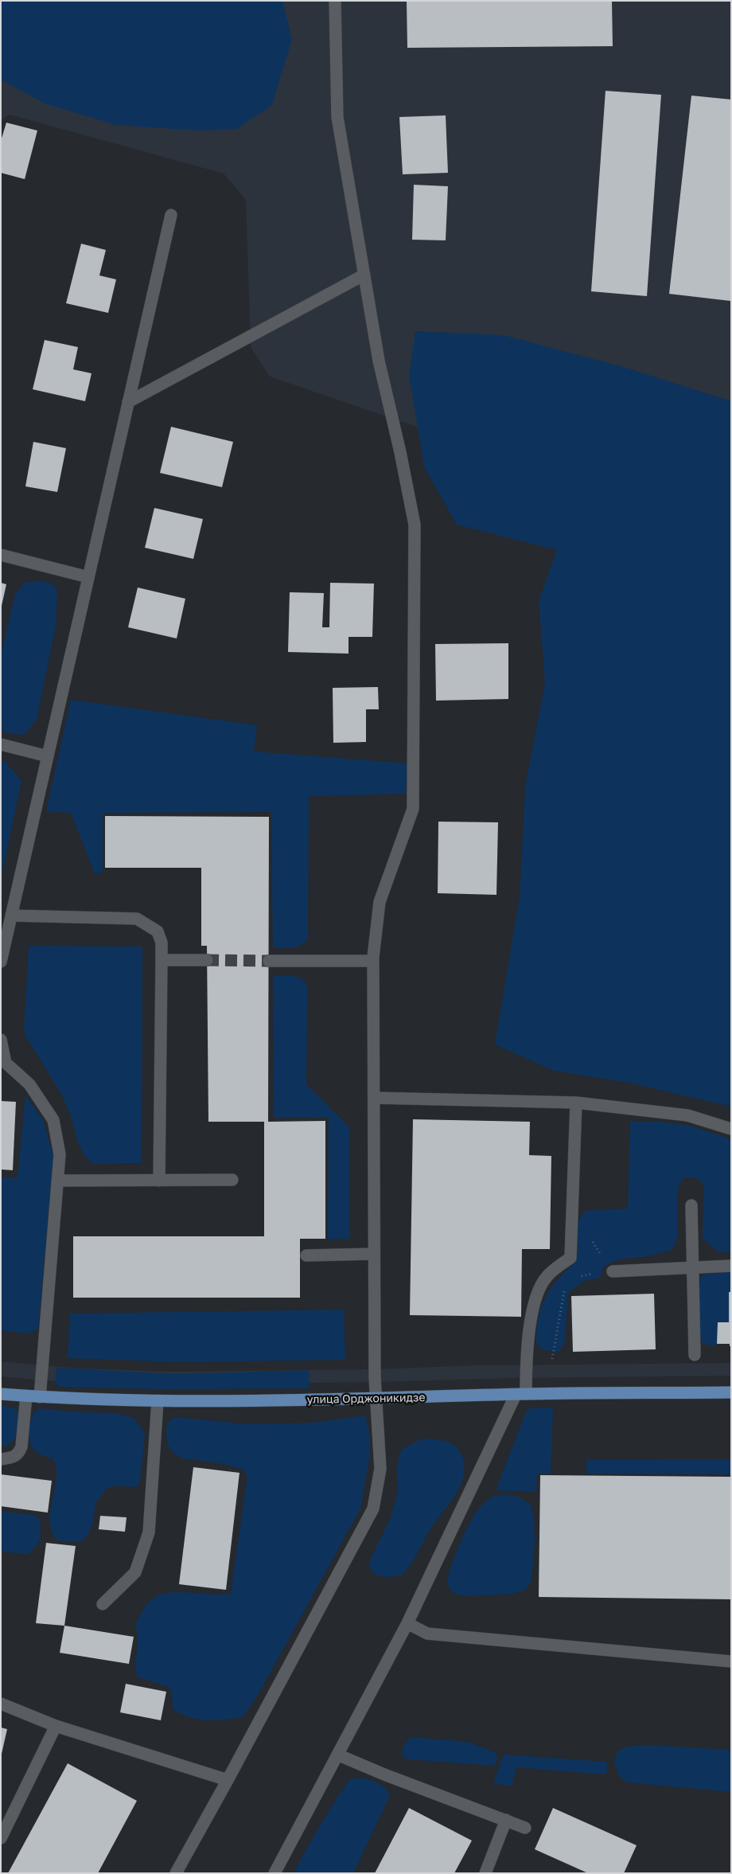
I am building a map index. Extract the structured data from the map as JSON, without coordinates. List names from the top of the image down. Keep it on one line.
{"streets":{"main road":["улица Орджоникидзе"]}}
